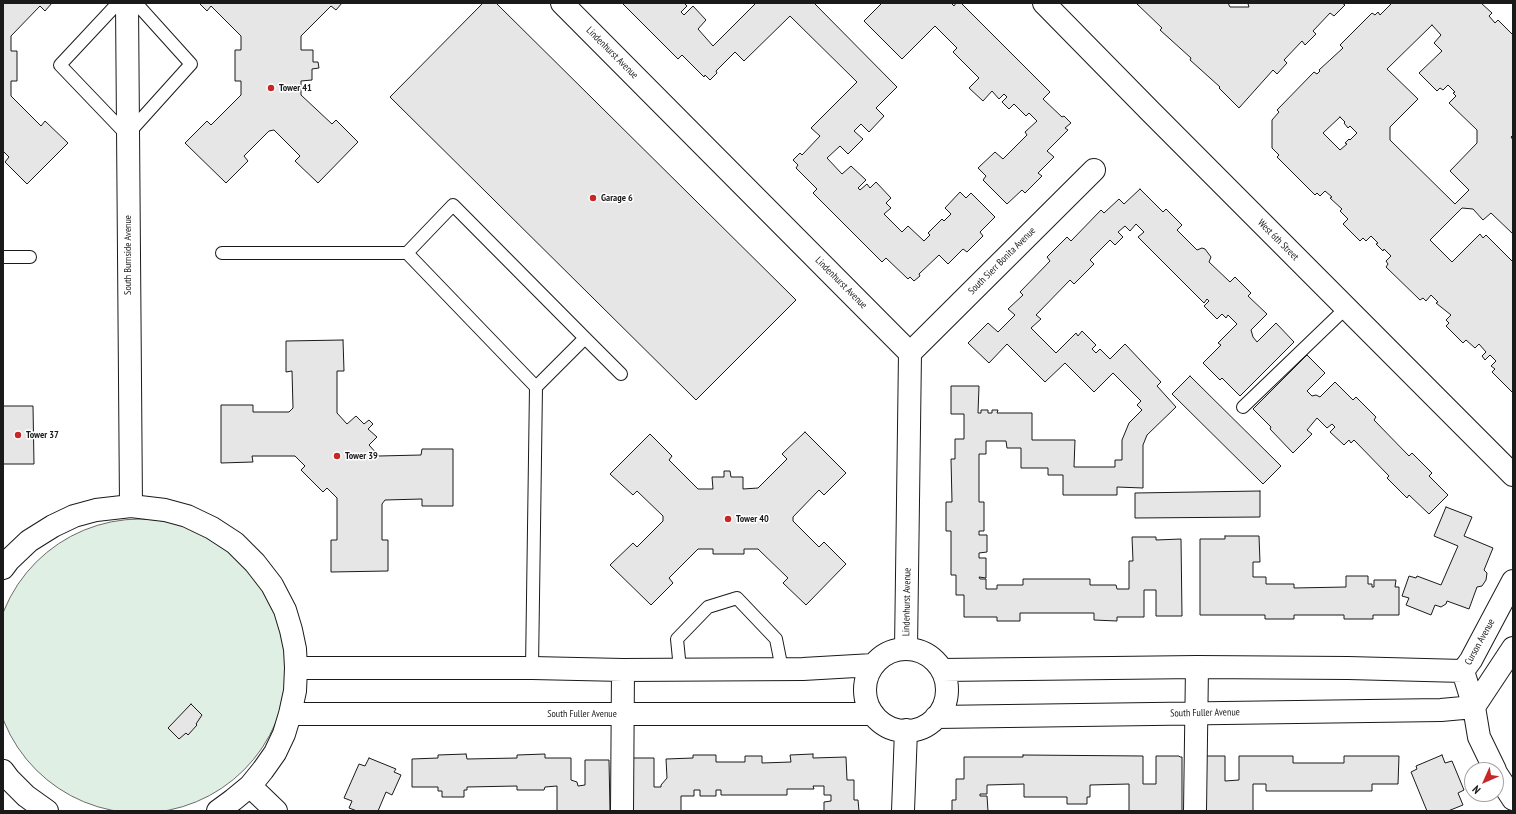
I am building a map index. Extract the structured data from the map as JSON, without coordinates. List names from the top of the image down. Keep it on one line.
{"streets":{"street":["Lindenhurst Avenue","West 6th Street","South Burnside Avenue","South Sierr Bonita Avenue","Curson Avenue","South Fuller Avenue"]},"crossings":[["Lindenhurst Avenue","South Sierr Bonita Avenue"],["Lindenhurst Avenue","South Fuller Avenue"],["Curson Avenue","South Fuller Avenue"]],"places":["Tower 41","Garage 6","Tower 37","Tower 39","Tower 40"],"north":"bottom left"}
